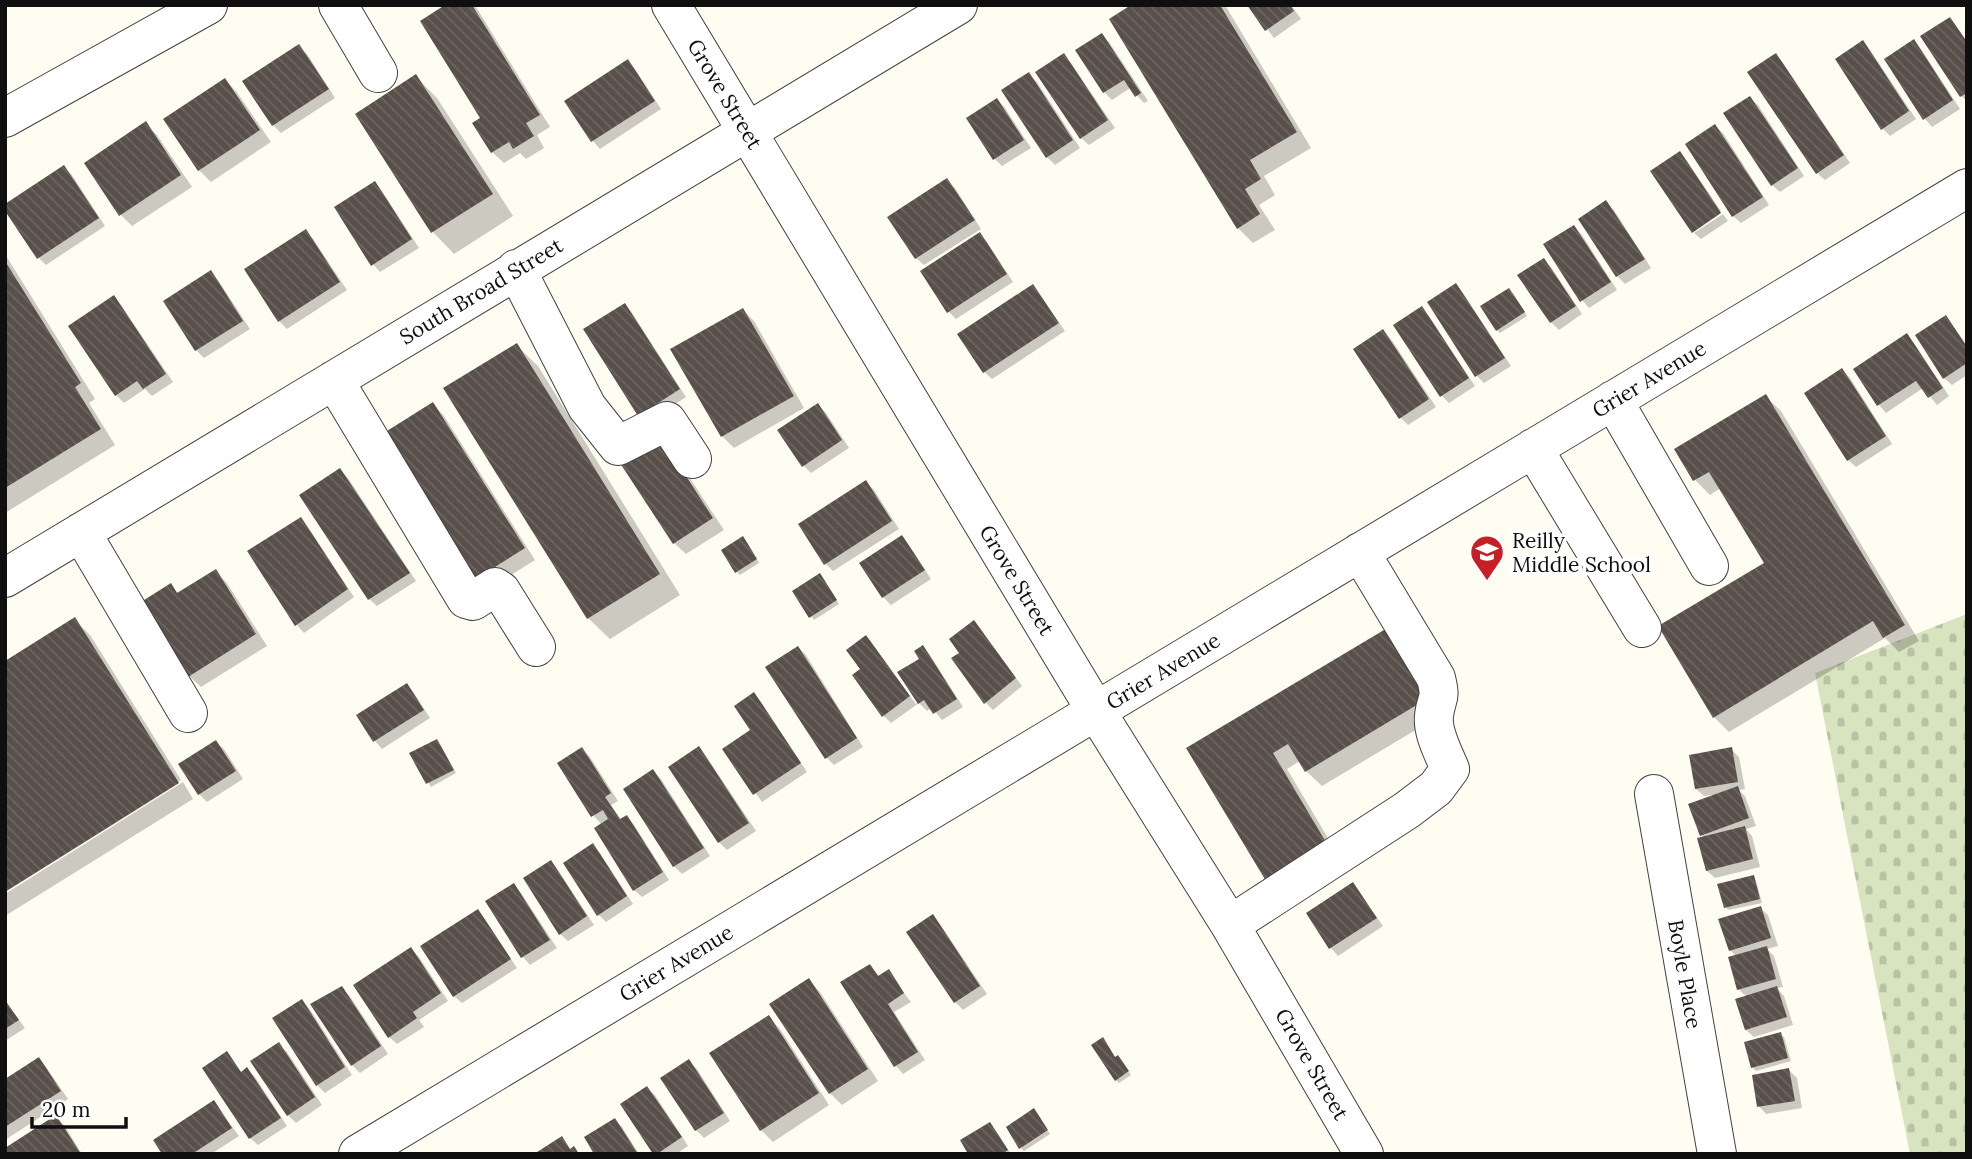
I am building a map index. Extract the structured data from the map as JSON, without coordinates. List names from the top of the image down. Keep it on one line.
{"streets":{"street":["Grove Street","South Broad Street","Grier Avenue","Boyle Place"]},"crossings":[["Grove Street","South Broad Street"],["Grove Street","Grier Avenue"]],"places":{"school or university":["Reilly Middle School"]},"scale_bar":"20 m"}
